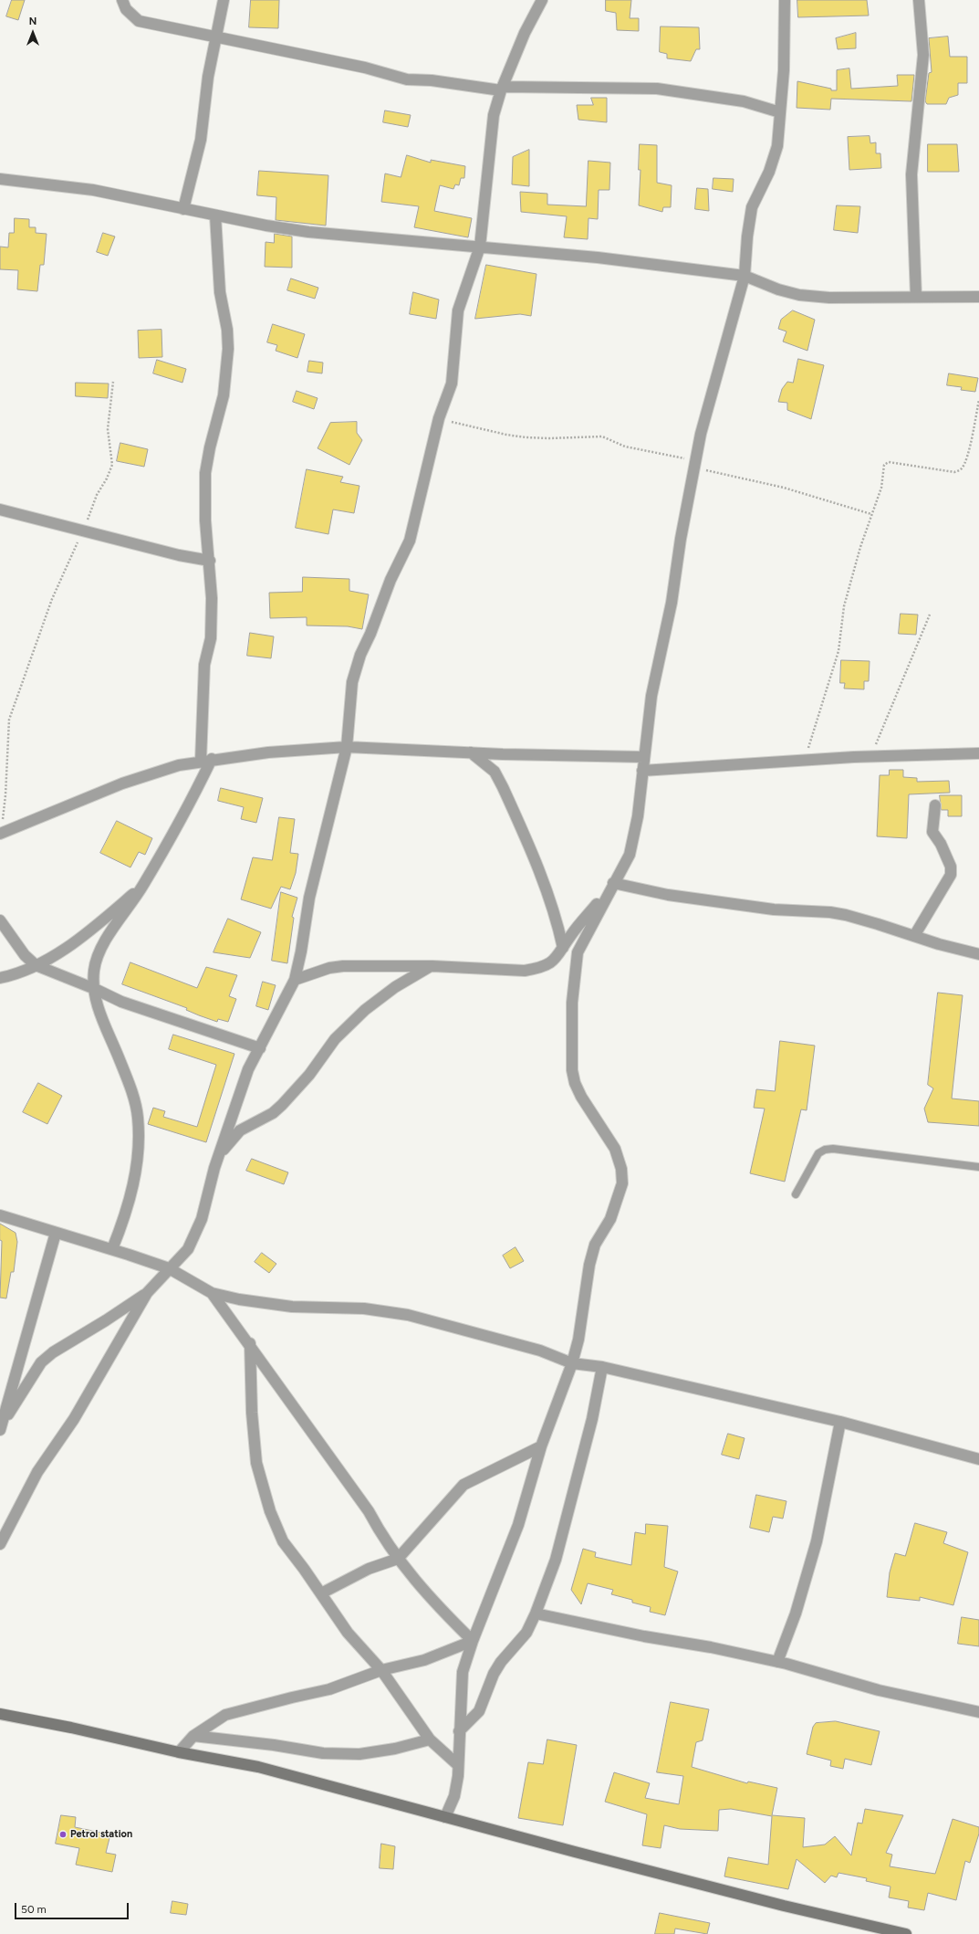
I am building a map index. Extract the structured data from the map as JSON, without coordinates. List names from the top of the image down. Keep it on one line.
{"places":["Petrol station"],"scale_bar":"50 m","north":"top"}
